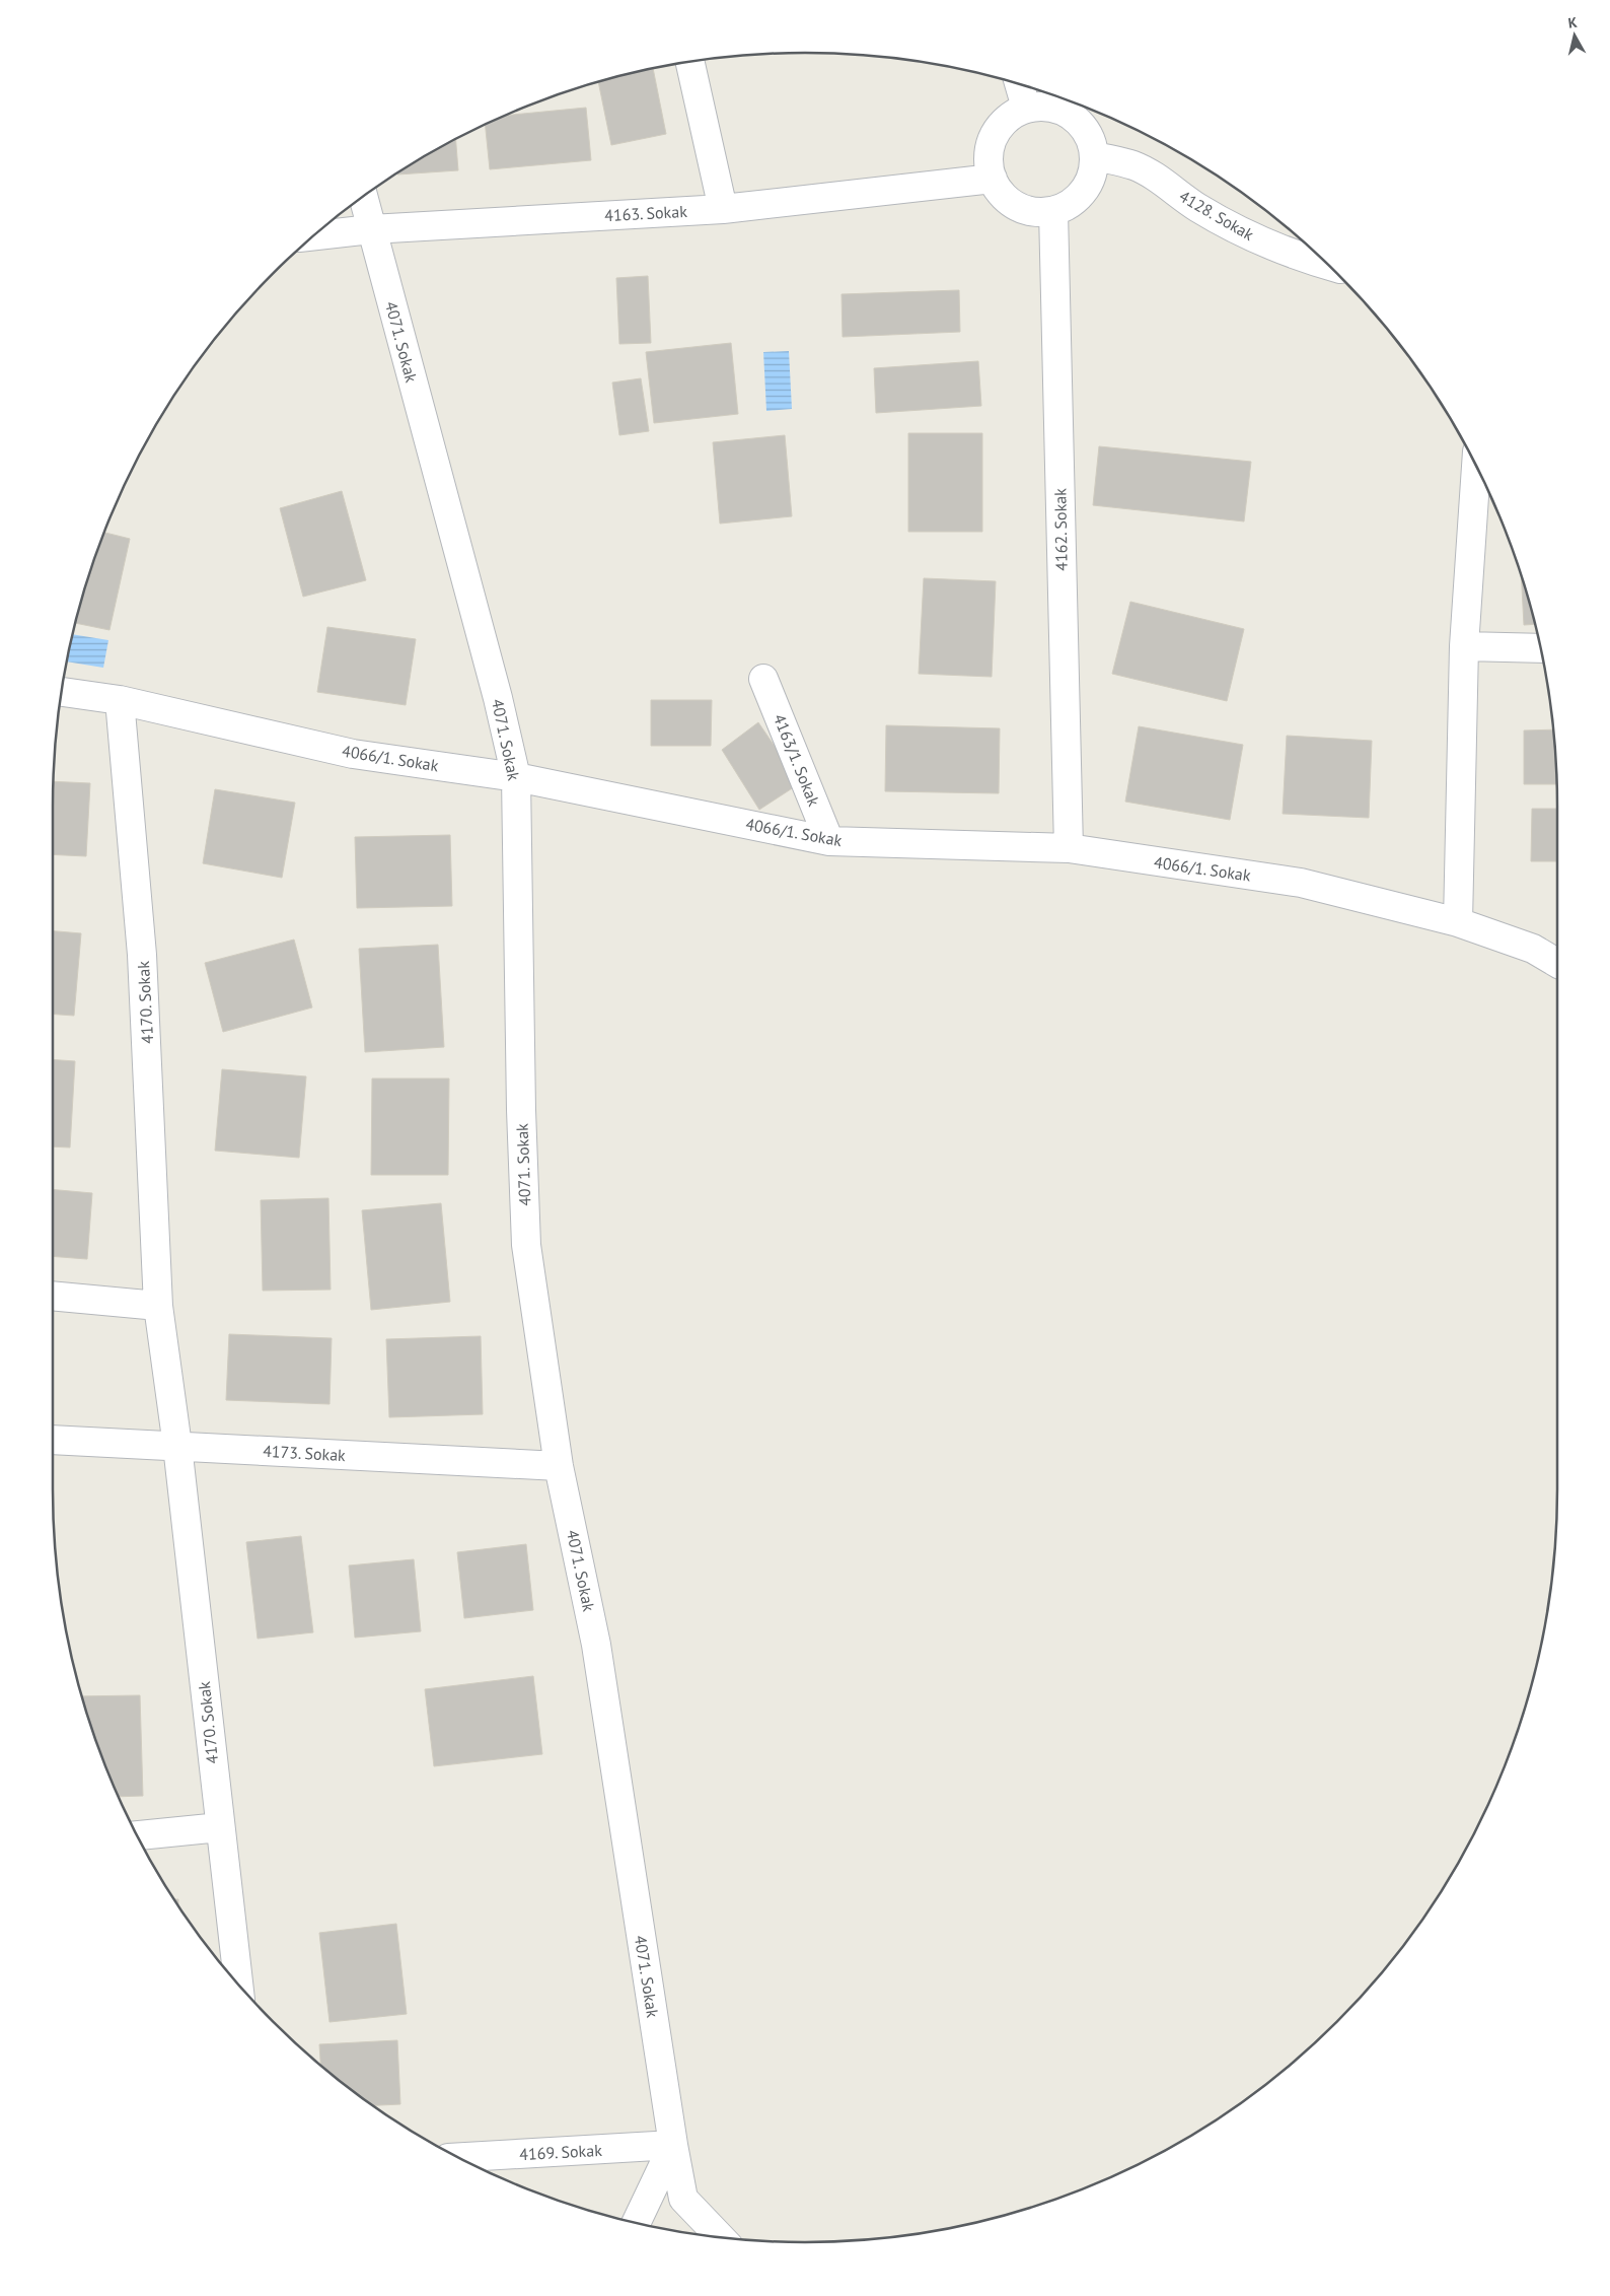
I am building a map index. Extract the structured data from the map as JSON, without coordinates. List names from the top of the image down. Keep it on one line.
{"streets":{"street":["4163. Sokak","4128. Sokak","4071. Sokak","4162. Sokak","4066/1. Sokak","4163/1. Sokak","4170. Sokak","4173. Sokak","4169. Sokak"]},"crossings":[["4163. Sokak","4128. Sokak"],["4163. Sokak","4071. Sokak"],["4163. Sokak","4162. Sokak"],["4128. Sokak","4162. Sokak"],["4071. Sokak","4066/1. Sokak"],["4071. Sokak","4173. Sokak"],["4071. Sokak","4169. Sokak"],["4162. Sokak","4066/1. Sokak"],["4066/1. Sokak","4163/1. Sokak"],["4066/1. Sokak","4170. Sokak"],["4170. Sokak","4173. Sokak"]],"north":"top"}
